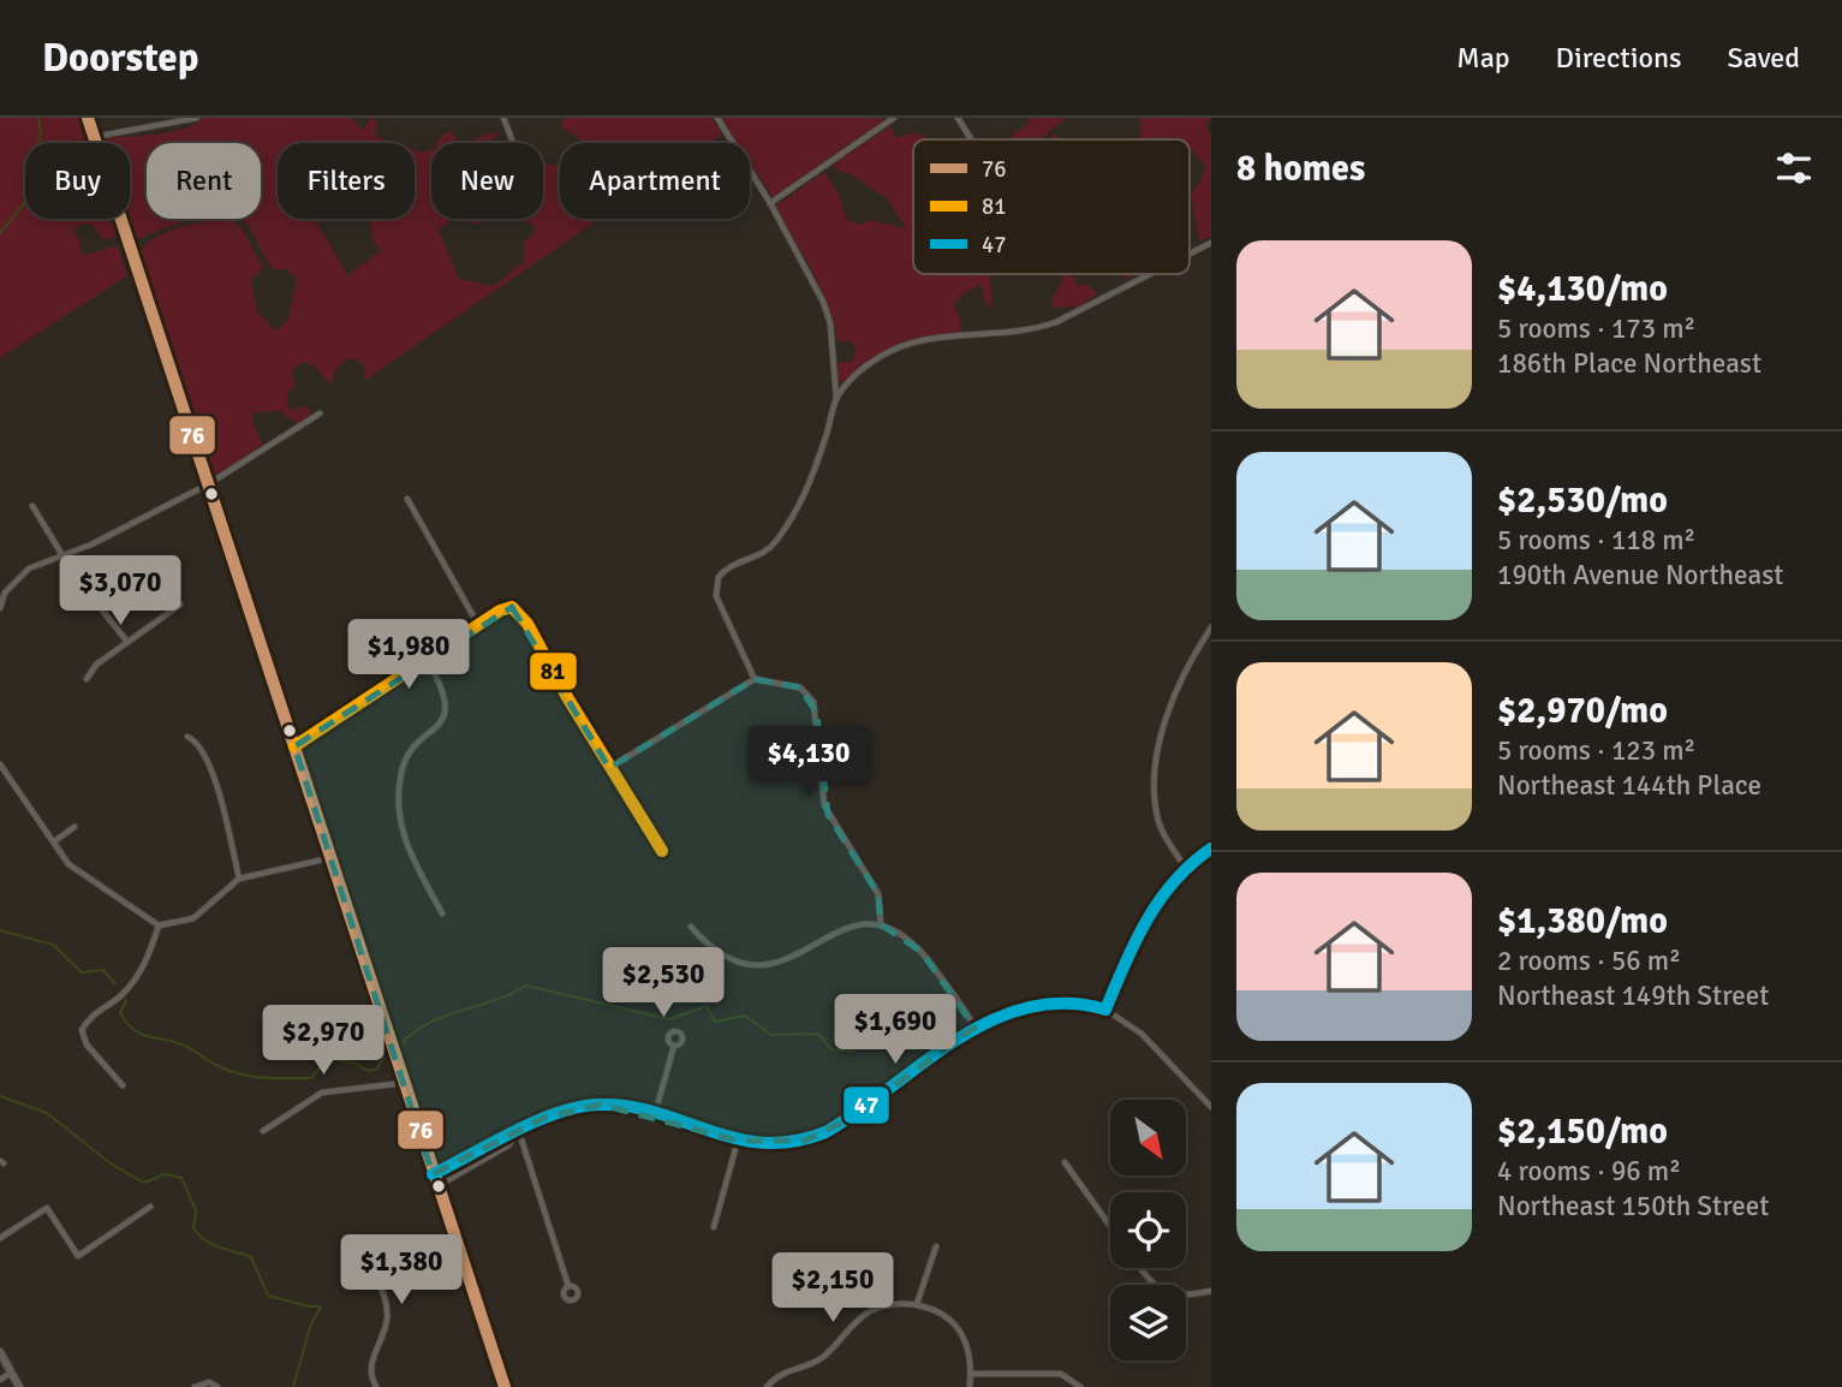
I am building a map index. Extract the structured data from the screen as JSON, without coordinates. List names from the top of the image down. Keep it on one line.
{"lines":["transit line 76","transit line 81","transit line 47"],"legend":["76","81","47"],"north":"bottom right","page":{"header":"Doorstep","nav":["Map","Directions","Saved"],"heading":"8 homes","chip":["Buy","Rent","Filters","New","Apartment"],"list":[{"name":"$4,130/mo","note":"5 rooms · 173 m² · 186th Place Northeast"},{"name":"$2,530/mo","note":"5 rooms · 118 m² · 190th Avenue Northeast"},{"name":"$2,970/mo","note":"5 rooms · 123 m² · Northeast 144th Place"},{"name":"$1,380/mo","note":"2 rooms · 56 m² · Northeast 149th Street"},{"name":"$2,150/mo","note":"4 rooms · 96 m² · Northeast 150th Street"}],"price":["$3,070","$1,980","$4,130","$2,530","$1,690","$2,970","$1,380","$2,150"]}}
